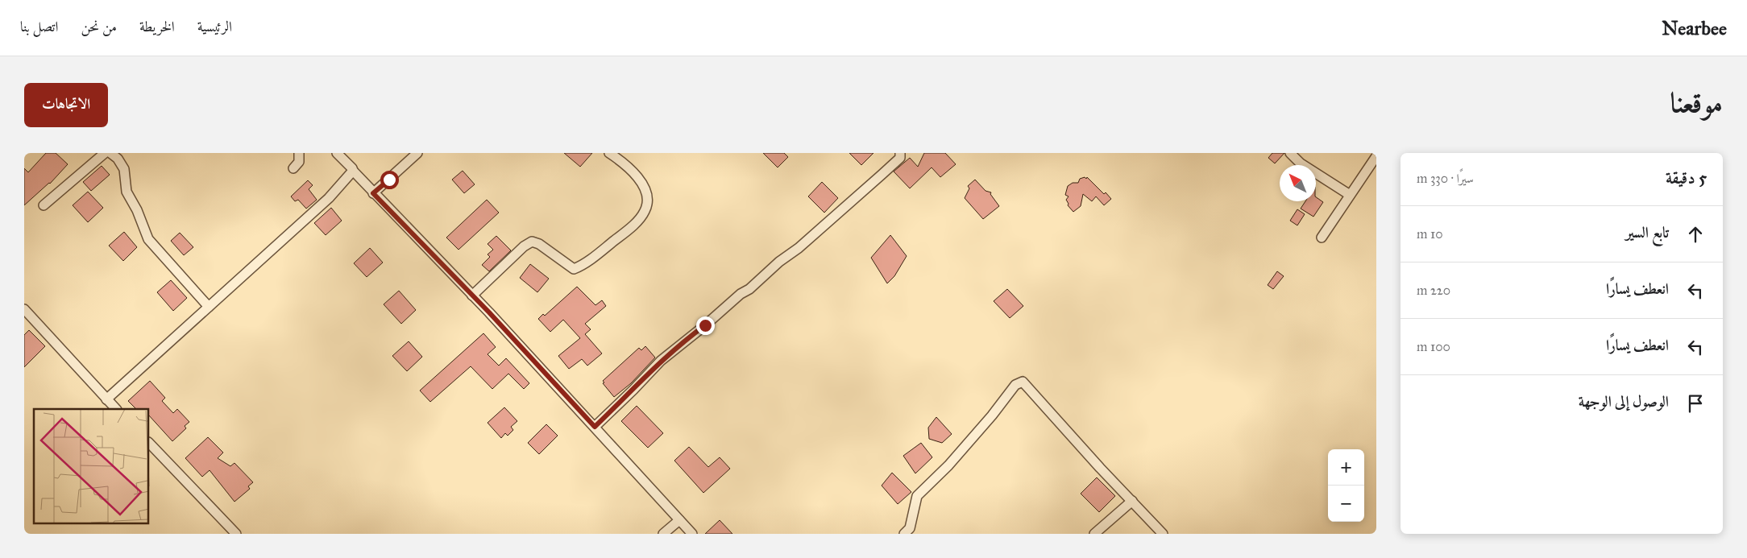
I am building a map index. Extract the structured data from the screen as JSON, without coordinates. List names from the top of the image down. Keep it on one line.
{"north":"top left","page":{"header":"Nearbee","nav":["الرئيسية","الخريطة","من نحن","اتصل بنا"],"title":"موقعنا","buttons":"الاتجاهات","heading":["5 دقيقة","سيرًا · 330 m"],"list":[["تابع السير","10 m"],["انعطف يسارًا","220 m"],["انعطف يسارًا","100 m"],"الوصول إلى الوجهة"],"map_buttons":["+","−"]}}
